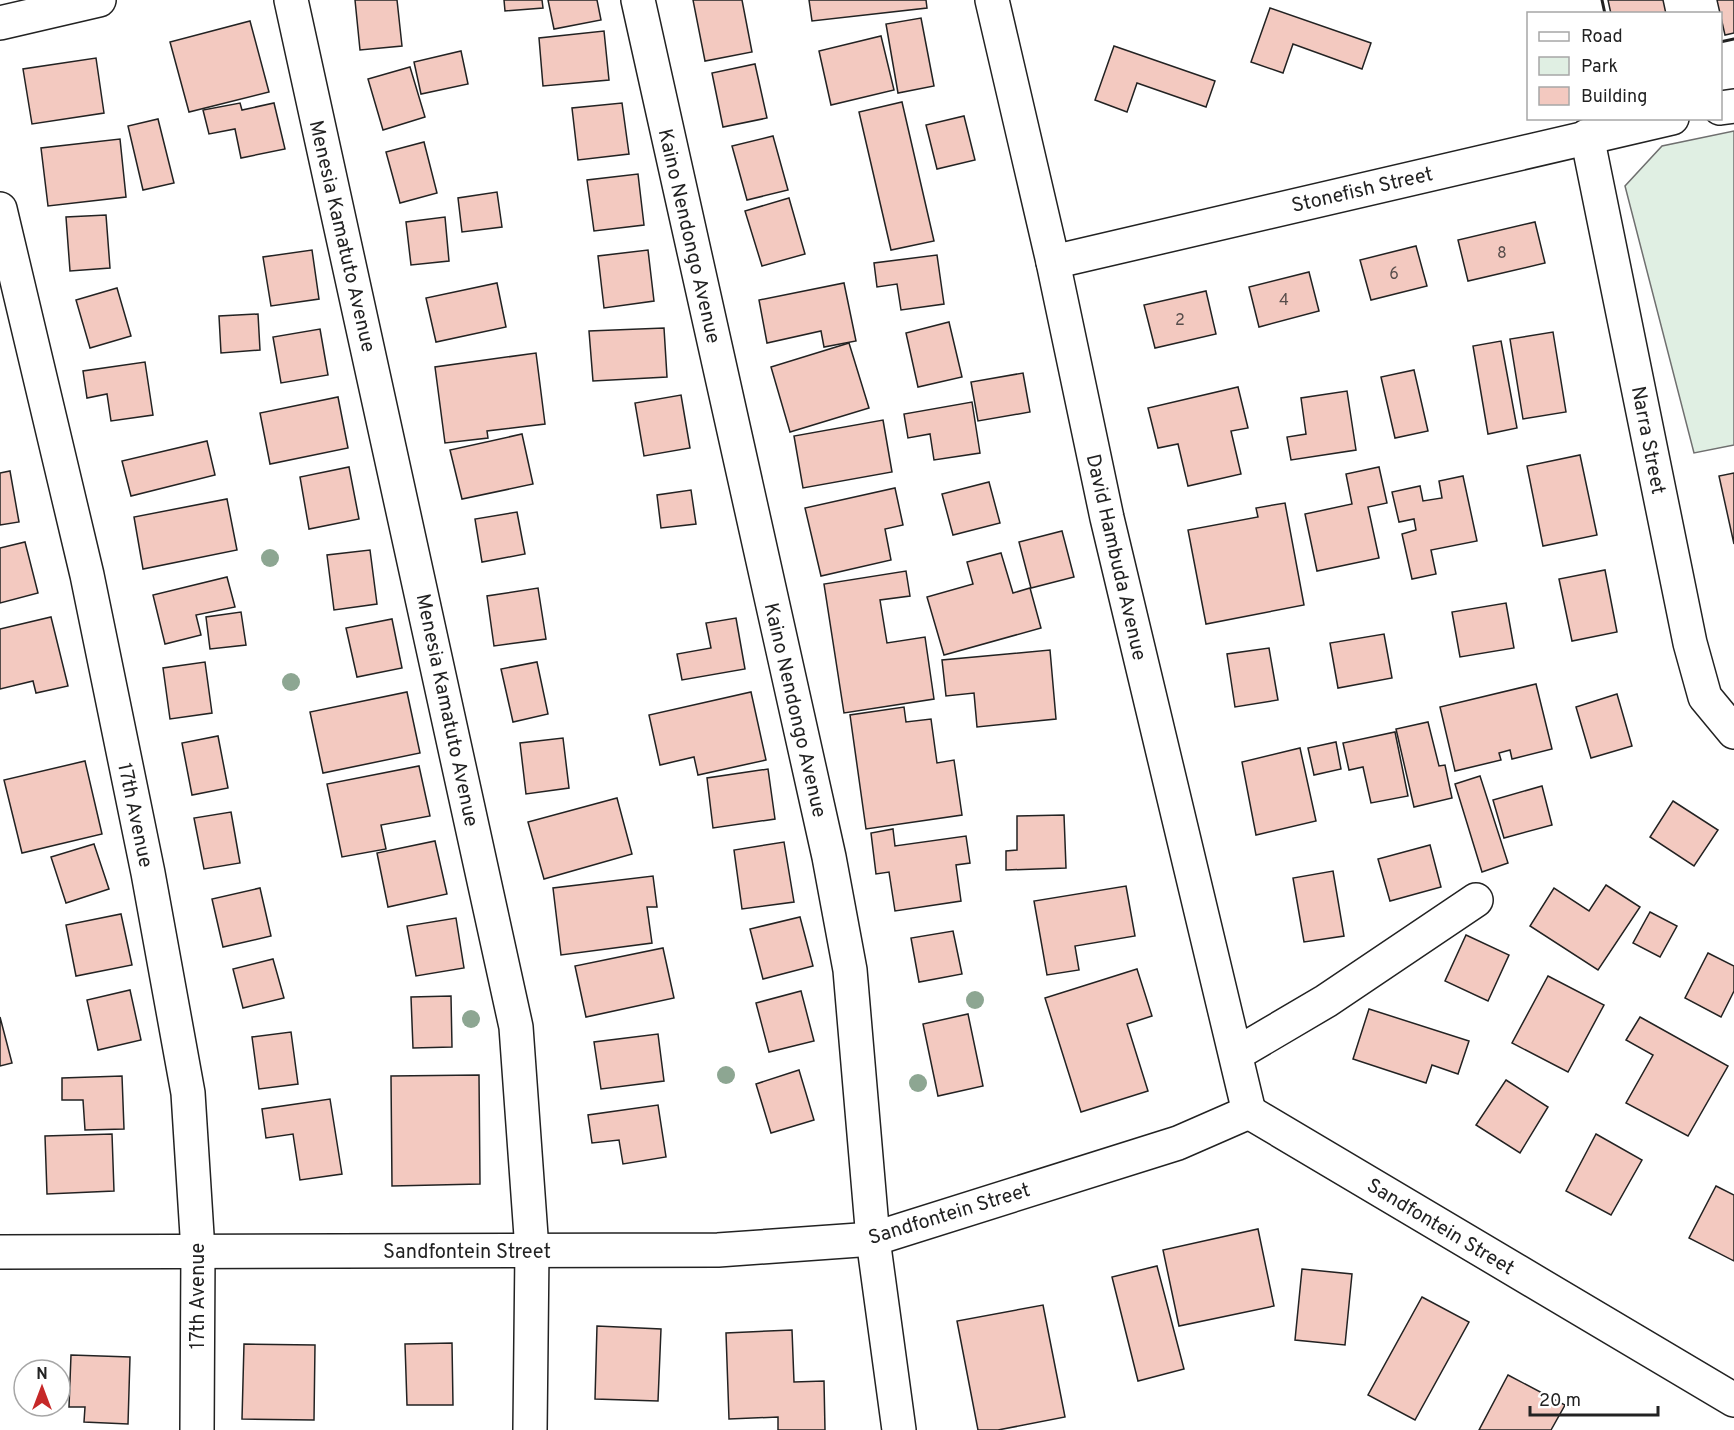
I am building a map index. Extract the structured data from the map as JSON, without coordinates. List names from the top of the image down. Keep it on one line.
{"streets":{"street":["Stonefish Street","Menesia Kamatuto Avenue","Kaino Nendongo Avenue","Narra Street","David Hambuda Avenue","17th Avenue","Sandfontein Street"]},"crossings":[["Stonefish Street","Narra Street"],["Stonefish Street","David Hambuda Avenue"],["Menesia Kamatuto Avenue","Sandfontein Street"],["Kaino Nendongo Avenue","Sandfontein Street"],["David Hambuda Avenue","Sandfontein Street"],["17th Avenue","Sandfontein Street"]],"house_numbers":["8","6","4","2"],"legend":["Road","Park","Building"],"scale_bar":"20 m","north":"top"}
